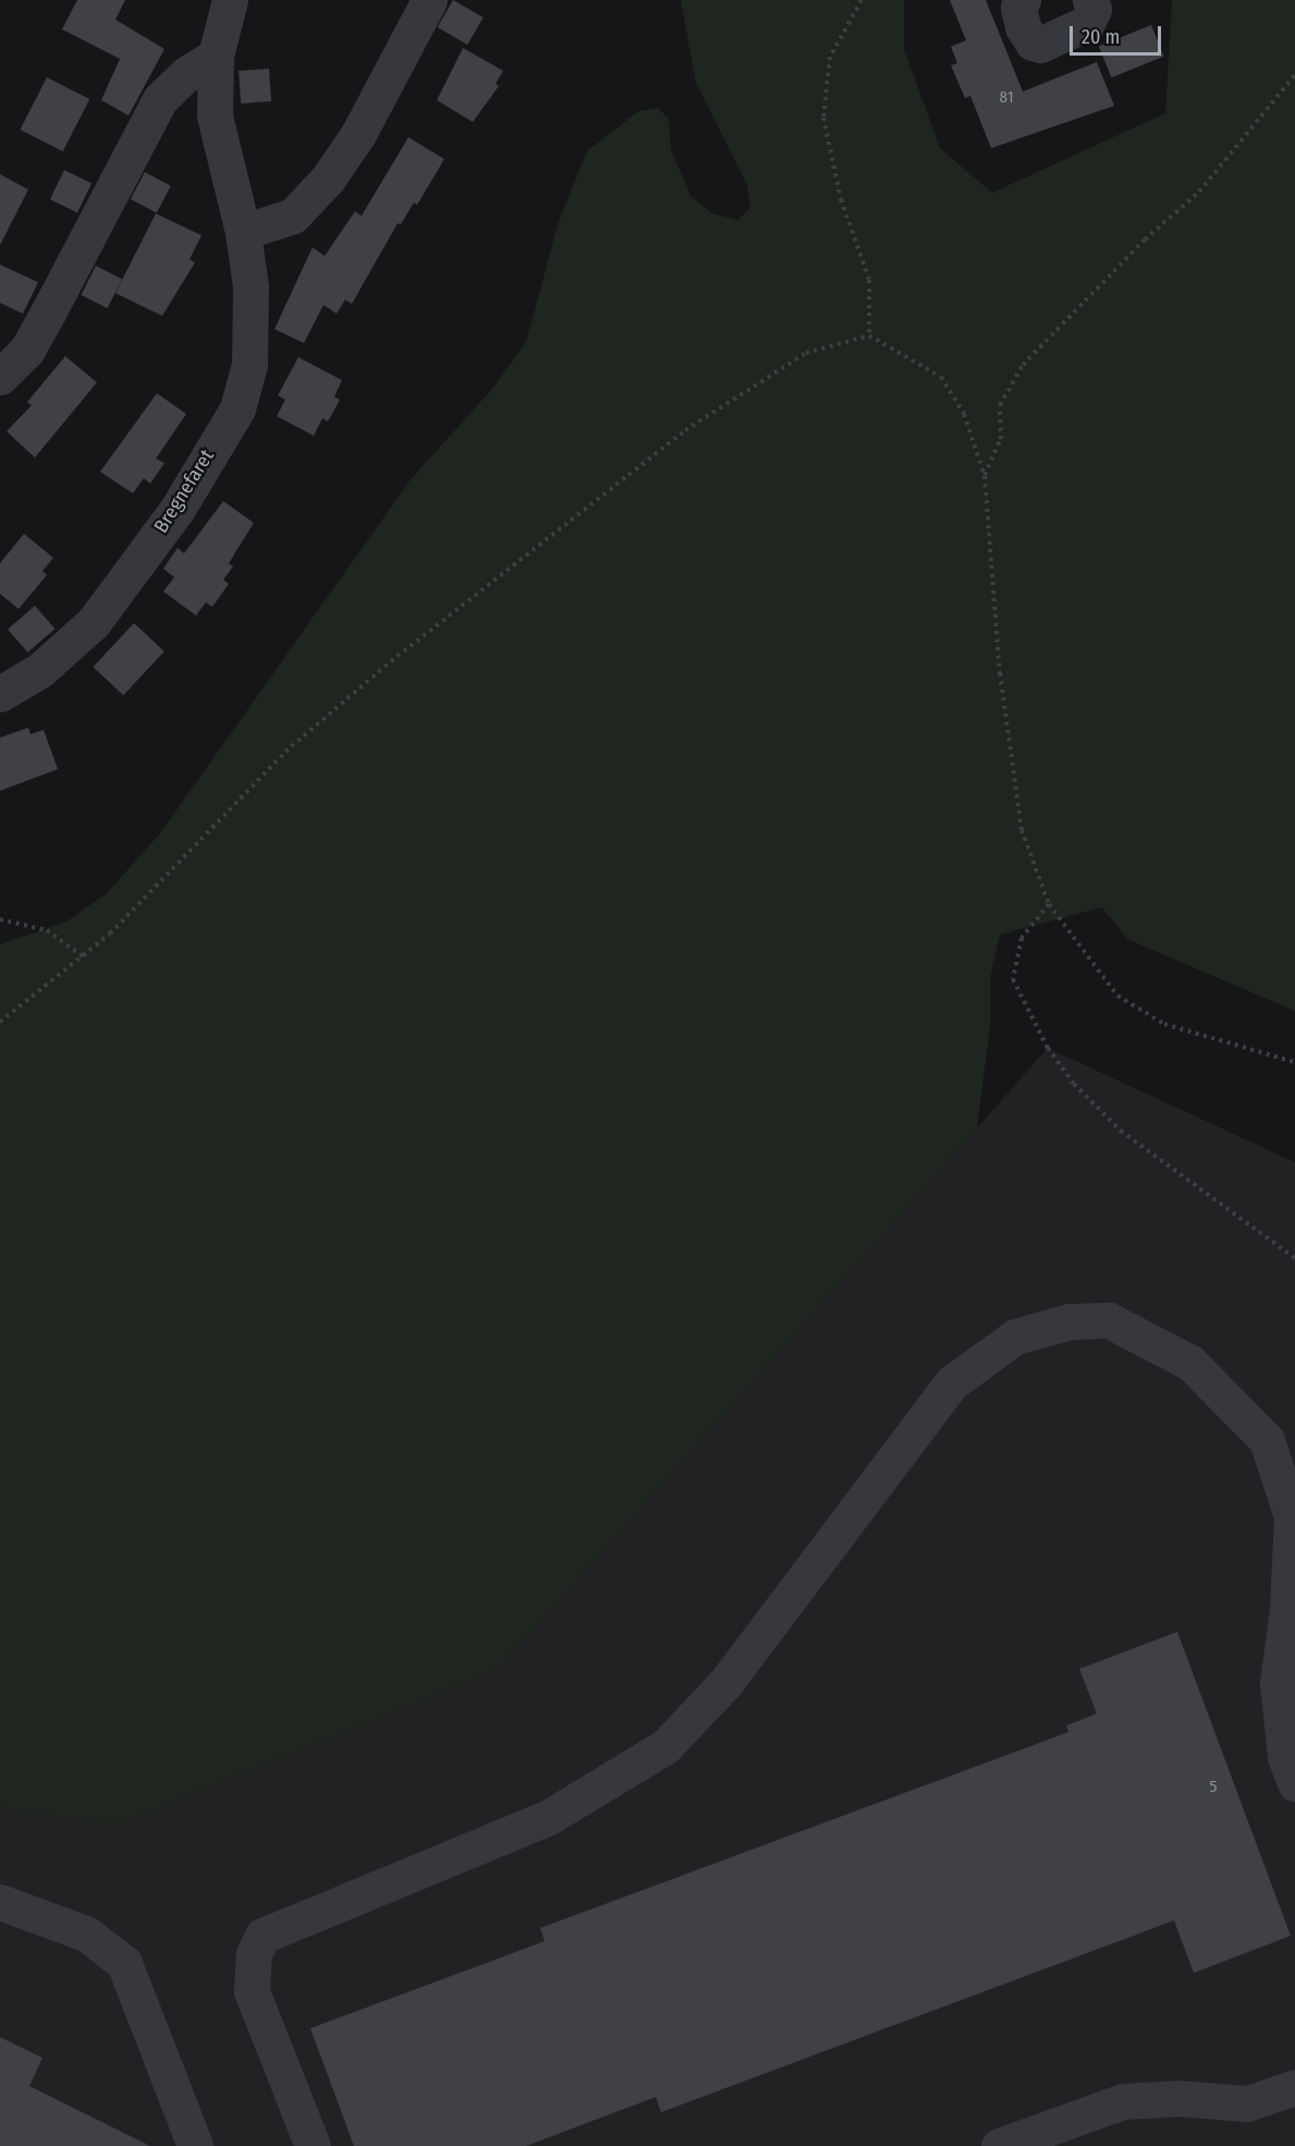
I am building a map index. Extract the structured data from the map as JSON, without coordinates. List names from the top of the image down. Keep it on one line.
{"streets":{"street":["Bregnefaret"]},"house_numbers":["81","5"],"scale_bar":"20 m"}
